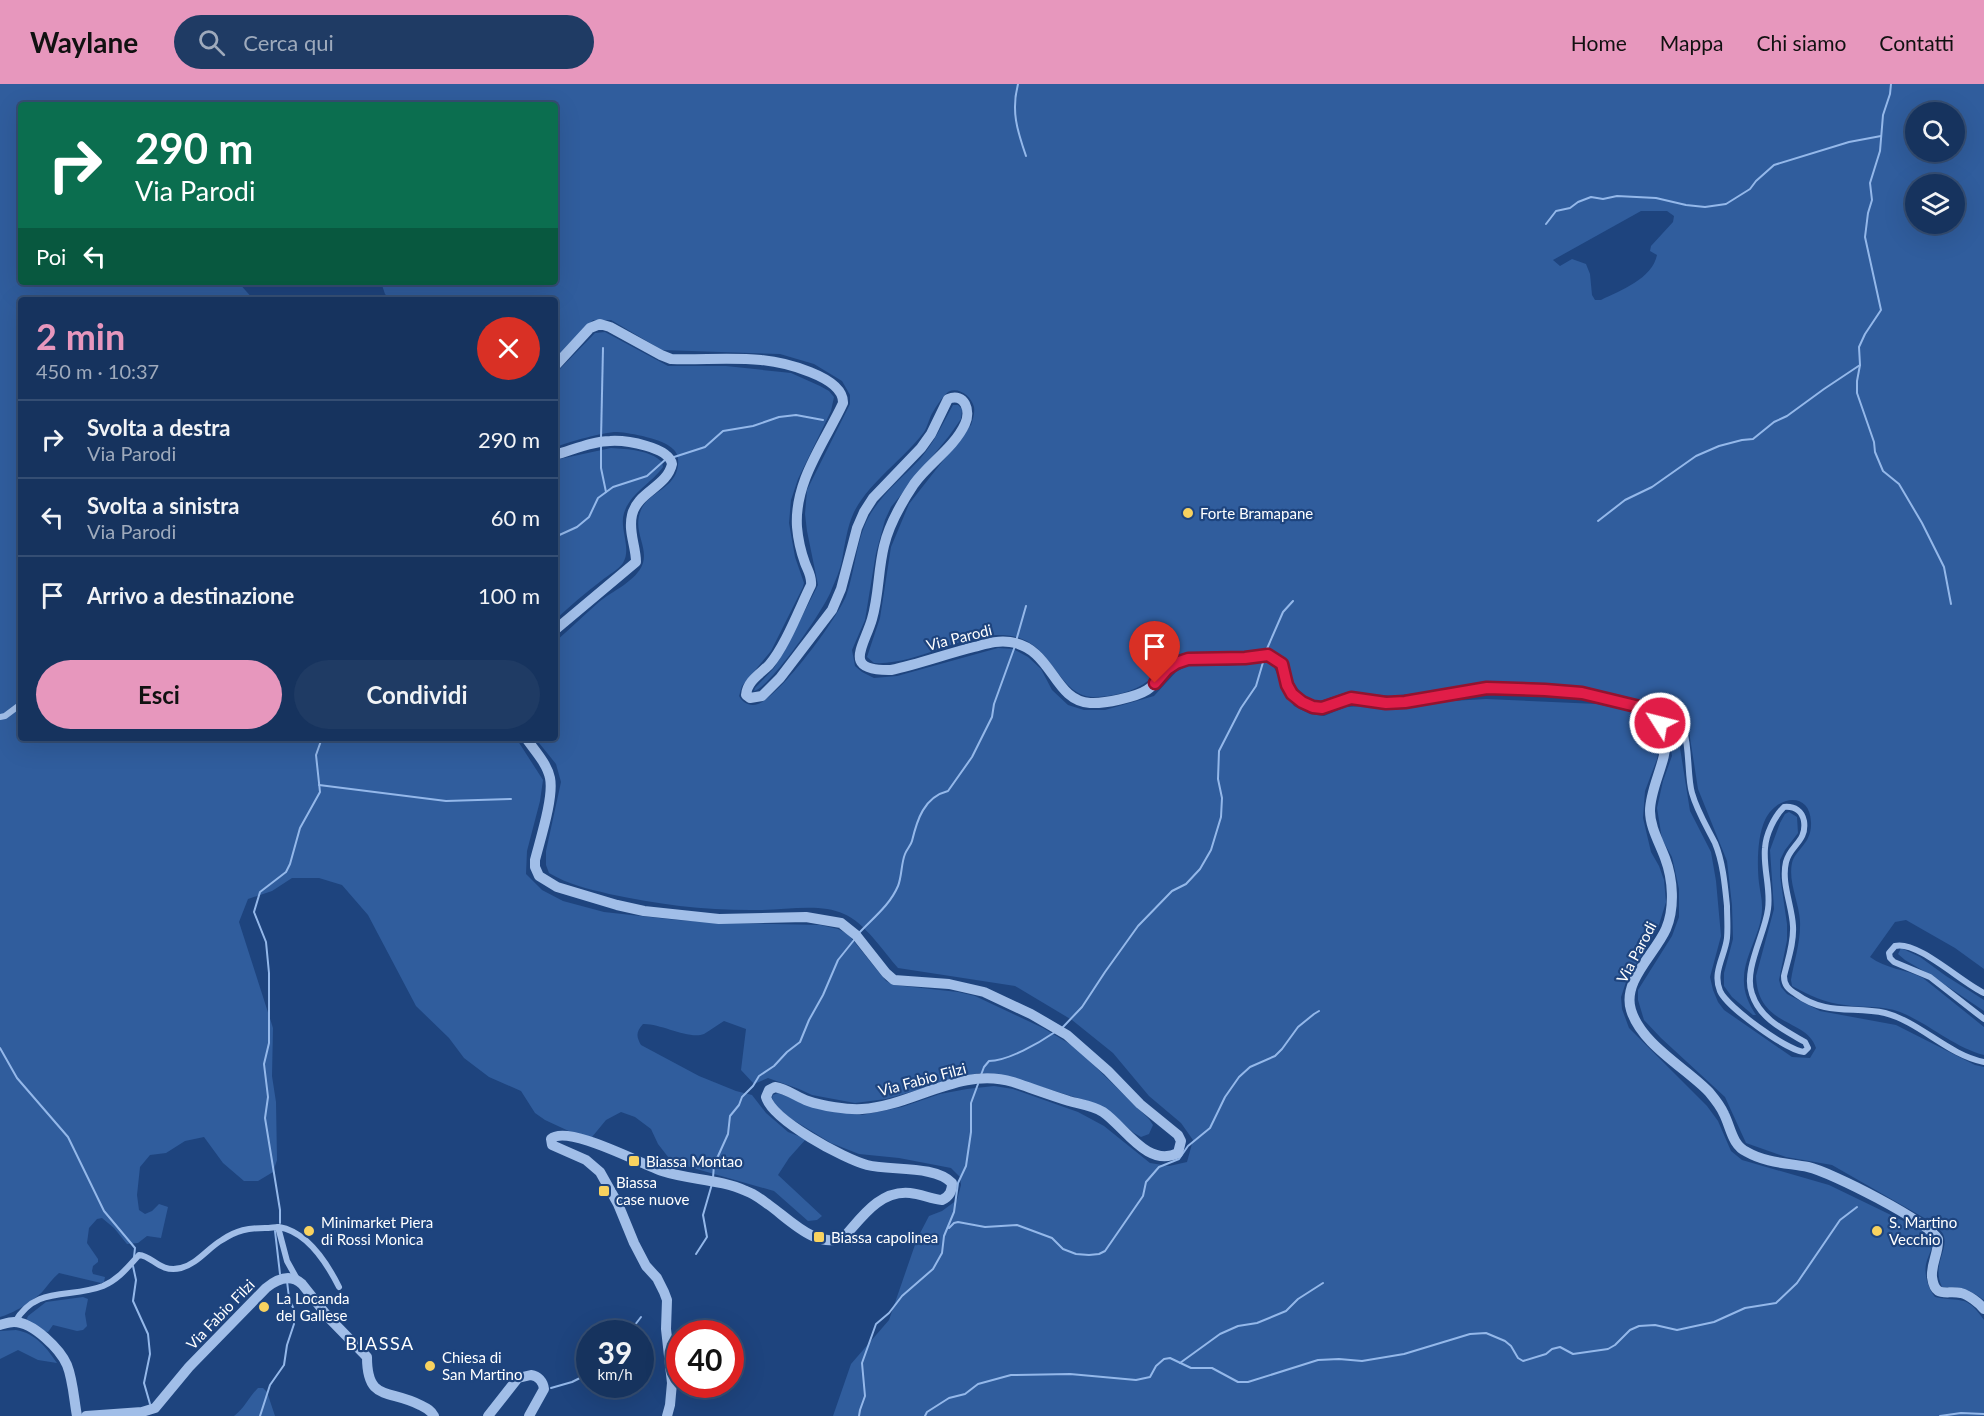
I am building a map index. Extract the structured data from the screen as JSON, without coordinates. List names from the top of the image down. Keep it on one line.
{"streets":{"street":["Via Parodi","Via Fabio Filzi"]},"districts":["BIASSA"],"places":{"other":["Forte Bramapane","Minimarket Piera di Rossi Monica","S. Martino Vecchio","La Locanda del Gallese","Chiesa di San Martino"],"transit":["Biassa Montao","Biassa case nuove","Biassa capolinea"]},"page":{"header":"Waylane","search":"Cerca qui","nav":["Home","Mappa","Chi siamo","Contatti"],"turn":["290 m","Via Parodi"],"then":"Poi","heading":["2 min","450 m · 10:37"],"list":[{"name":"Svolta a destra","note":"Via Parodi","value":"290 m"},{"name":"Svolta a sinistra","note":"Via Parodi","value":"60 m"},{"name":"Arrivo a destinazione","value":"100 m"}],"buttons":["Esci","Condividi"],"speed":"39 km/h","limit":"40"}}
